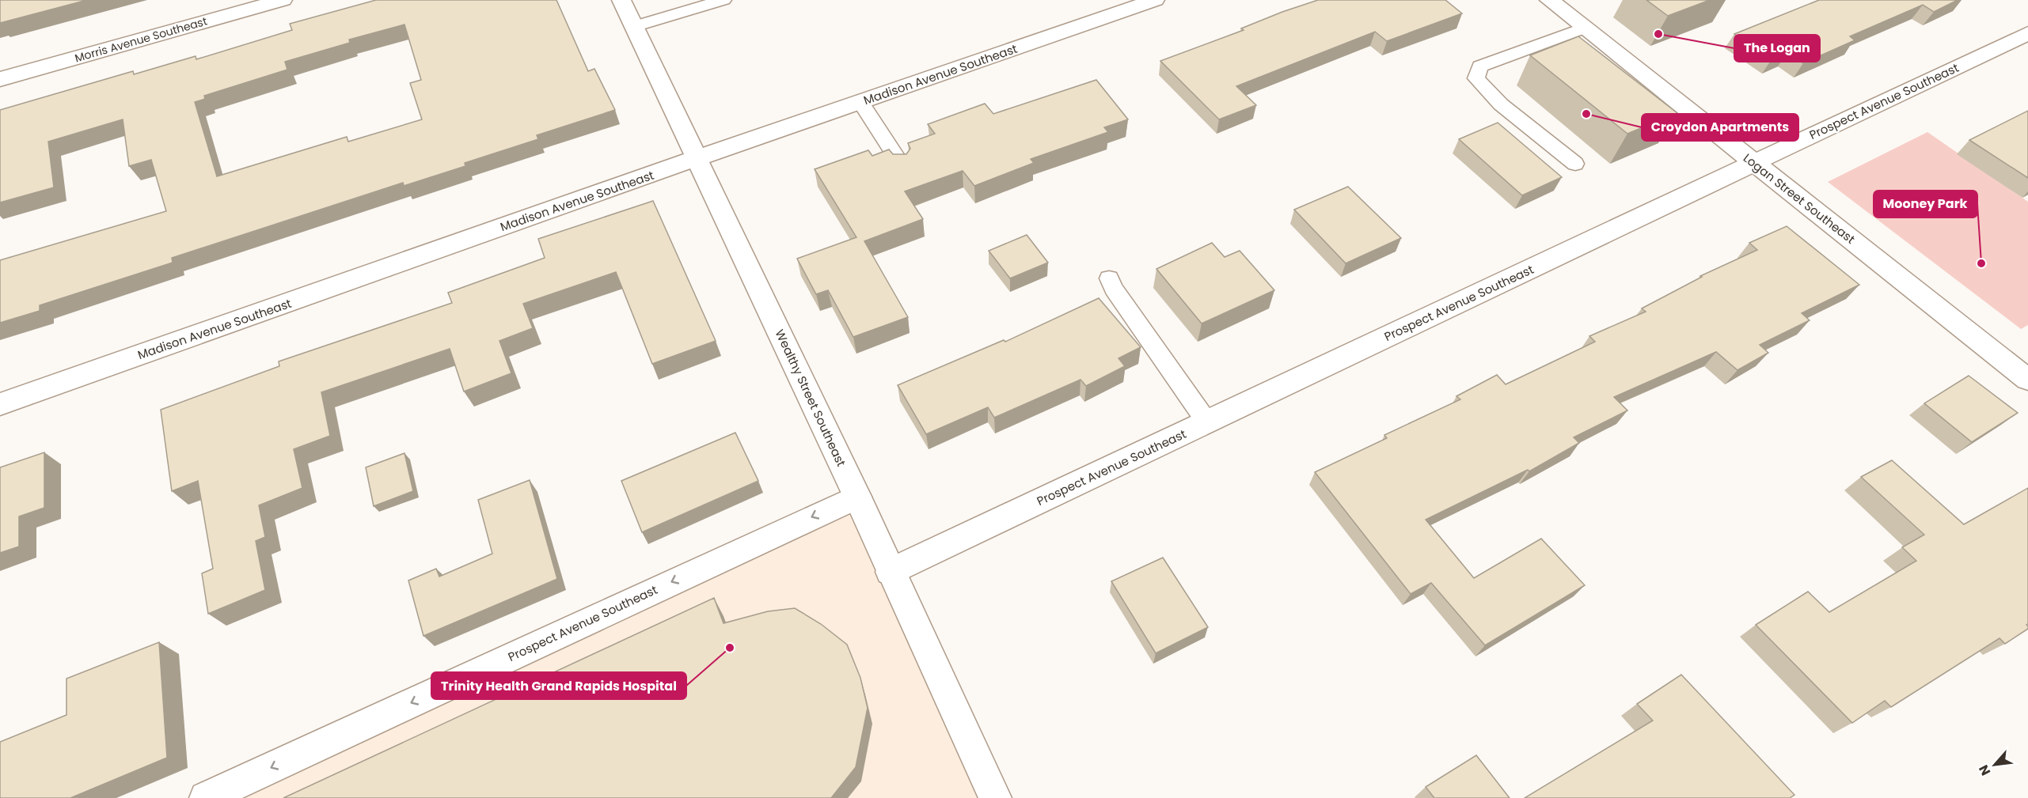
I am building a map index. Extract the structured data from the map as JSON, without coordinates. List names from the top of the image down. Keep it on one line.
{"streets":{"street":["Morris Avenue Southeast","Madison Avenue Southeast","Prospect Avenue Southeast","Logan Street Southeast","Wealthy Street Southeast"]},"crossings":[["Madison Avenue Southeast","Wealthy Street Southeast"],["Prospect Avenue Southeast","Logan Street Southeast"],["Prospect Avenue Southeast","Wealthy Street Southeast"]],"one_way":["Prospect Avenue Southeast"],"places":["The Logan","Croydon Apartments","Mooney Park","Trinity Health Grand Rapids Hospital"],"north":"bottom left"}
